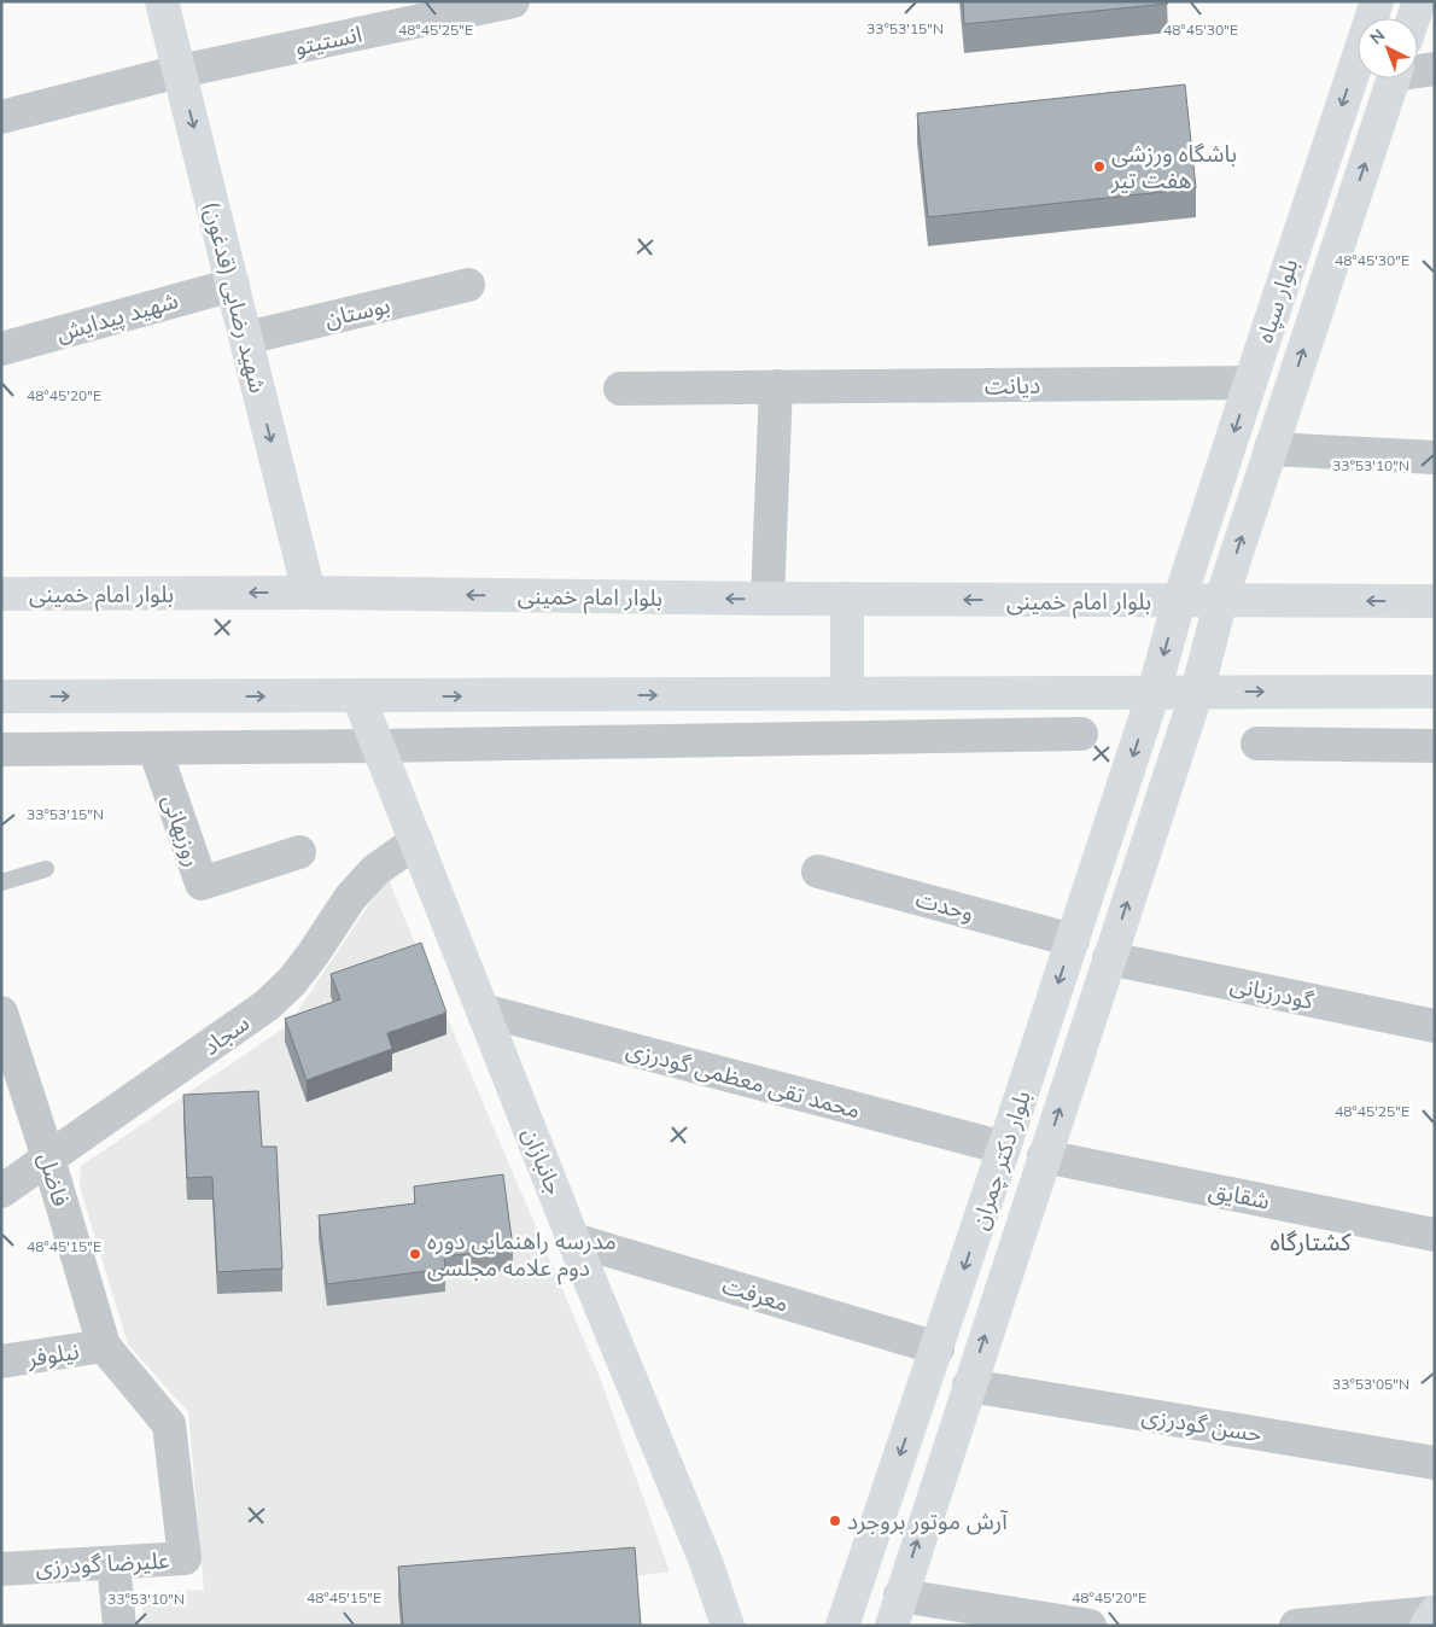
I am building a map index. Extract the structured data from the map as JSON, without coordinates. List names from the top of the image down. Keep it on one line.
{"streets":{"main road":["(قدغون) شهید رضایی","بلوار سپاه","بلوار امام خمینی","بلوار دکتر چمران","جانبازان"],"street":["انستیتو","بوستان","شهید پیدایش","دیانت","روزبهانی","وحدت","گودرزیانی","سجاد","محمد تقی معظمی گودرزی","فاضل","شقایق","معرفت","نیلوفر","حسن گودرزی","علیرضا گودرزی"]},"crossings":[["انستیتو","(قدغون) شهید رضایی"],["(قدغون) شهید رضایی","بوستان"],["(قدغون) شهید رضایی","شهید پیدایش"],["(قدغون) شهید رضایی","بلوار امام خمینی"],["بلوار سپاه","دیانت"],["بلوار سپاه","بلوار امام خمینی"],["بلوار سپاه","بلوار دکتر چمران"],["وحدت","بلوار دکتر چمران"],["گودرزیانی","بلوار دکتر چمران"],["سجاد","جانبازان"],["سجاد","فاضل"],["محمد تقی معظمی گودرزی","بلوار دکتر چمران"],["محمد تقی معظمی گودرزی","جانبازان"],["بلوار دکتر چمران","شقایق"],["بلوار دکتر چمران","معرفت"],["بلوار دکتر چمران","حسن گودرزی"],["جانبازان","معرفت"],["فاضل","نیلوفر"],["فاضل","علیرضا گودرزی"],["نیلوفر","علیرضا گودرزی"]],"one_way":["(قدغون) شهید رضایی"],"districts":["کشتارگاه"],"places":["باشگاه ورزشی هفت تیر","مدرسه راهنمایی دوره دوم علامه مجلسی","آرش موتور بروجرد"],"north":"top left","coordinates":["33°53'15\"N","48°45'25\"E","48°45'30\"E","48°45'20\"E","33°53'10\"N","48°45'15\"E","33°53'05\"N"]}
